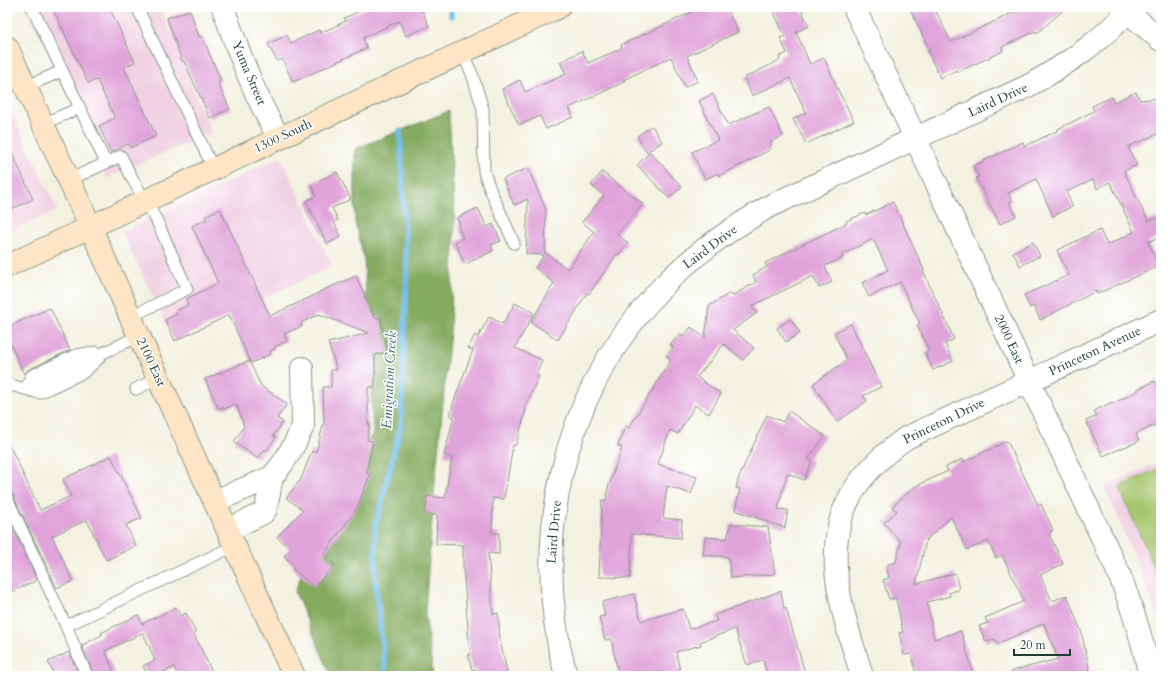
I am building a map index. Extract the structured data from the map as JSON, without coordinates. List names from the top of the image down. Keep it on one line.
{"streets":{"street":["Yuma Street","Laird Drive","1300 South","2000 East","Princeton Avenue","2100 East","Princeton Drive"]},"crossings":[["Yuma Street","1300 South"],["Laird Drive","2000 East"],["1300 South","2100 East"],["2000 East","Princeton Avenue"],["2000 East","Princeton Drive"],["Princeton Avenue","Princeton Drive"]],"water":["Emigration Creek"],"scale_bar":"20 m"}
